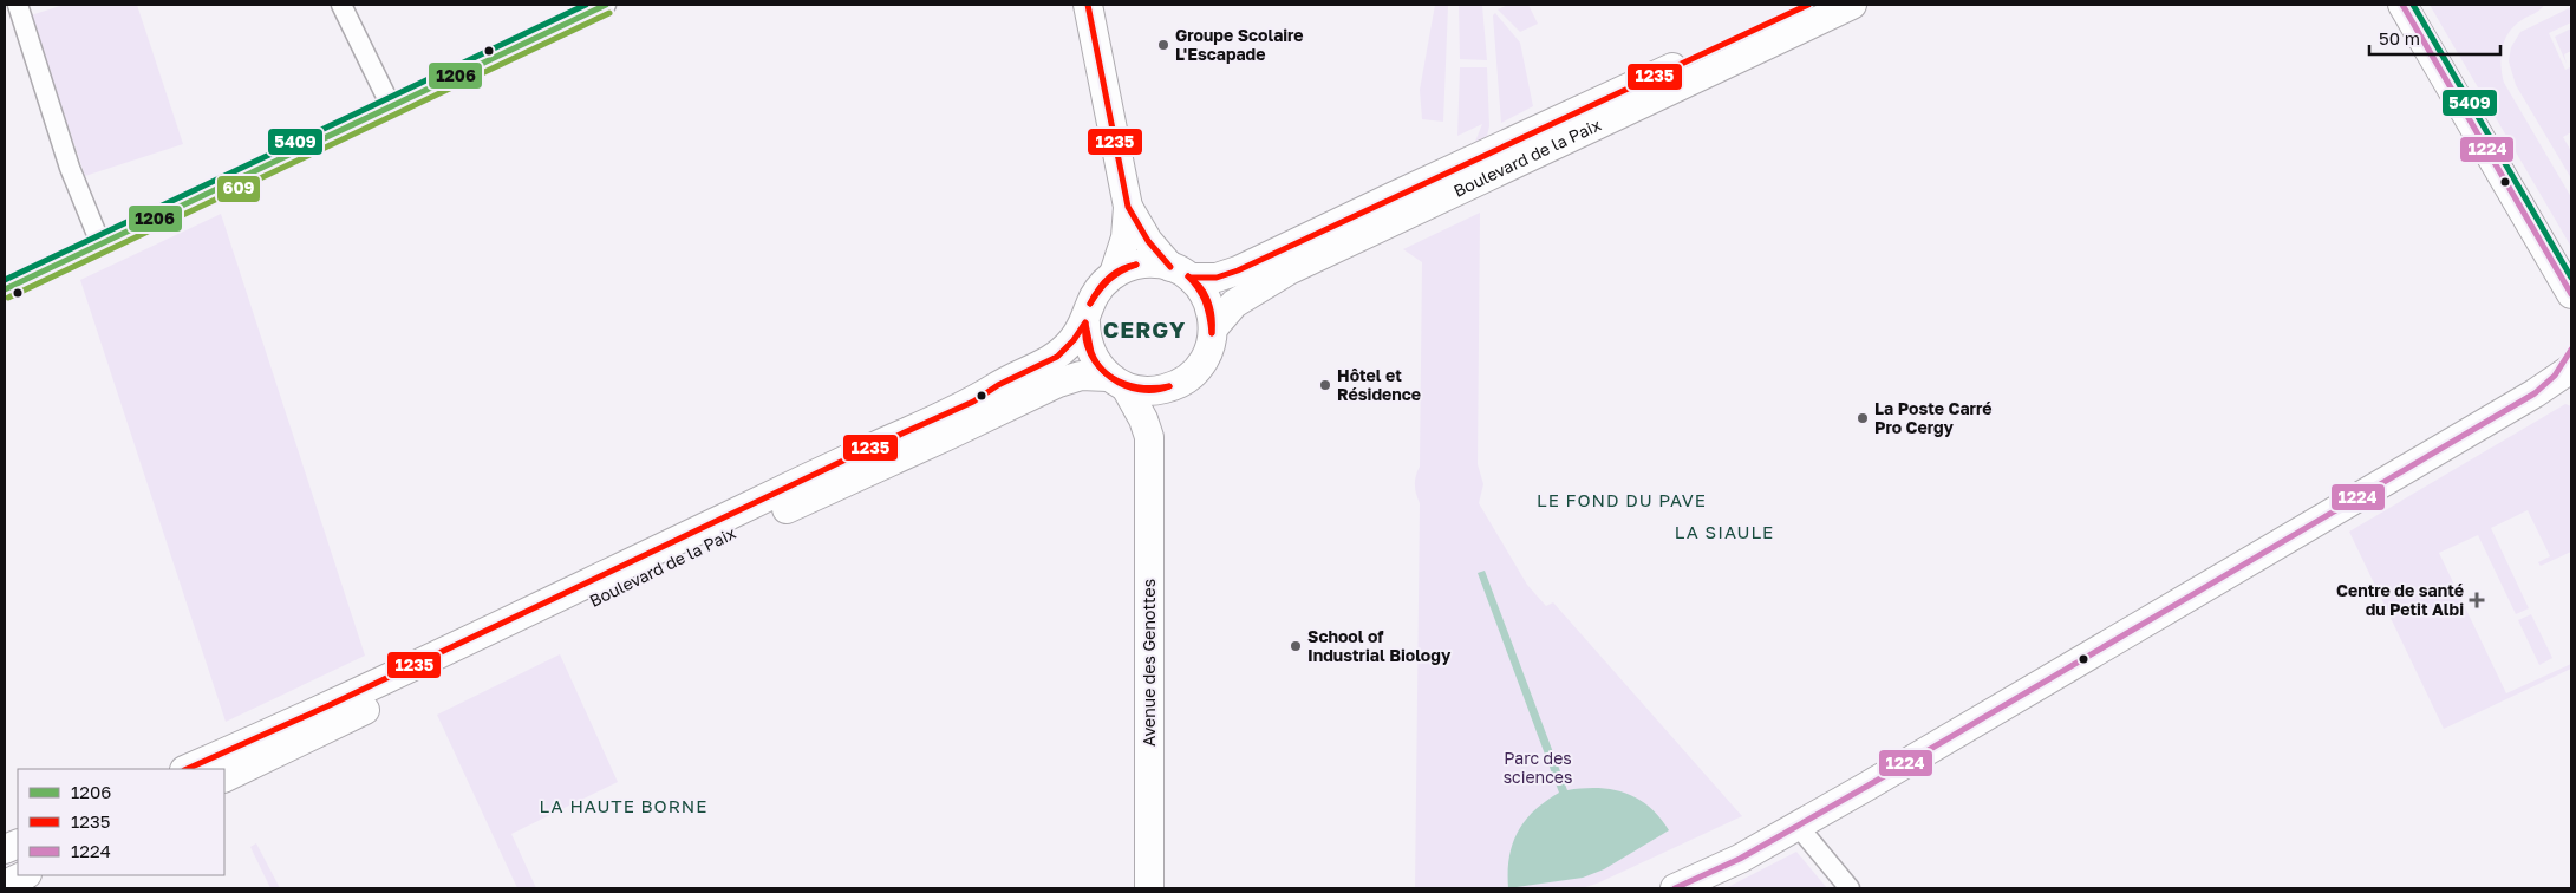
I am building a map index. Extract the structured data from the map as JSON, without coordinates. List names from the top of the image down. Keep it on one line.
{"streets":{"main road":["Boulevard de la Paix","Avenue des Genottes"]},"crossings":[["Boulevard de la Paix","Avenue des Genottes"]],"districts":["CERGY","LE FOND DU PAVE","LA SIAULE","LA HAUTE BORNE"],"parks":["Parc des sciences"],"places":{"other":["Groupe Scolaire L'Escapade","Hôtel et Résidence","La Poste Carré Pro Cergy","School of Industrial Biology"],"health":["Centre de santé du Petit Albi"]},"lines":["transit line 1206","transit line 1235","transit line 1224","transit line 5409","transit line 609"],"legend":["1206","1235","1224"],"scale_bar":"50 m"}
